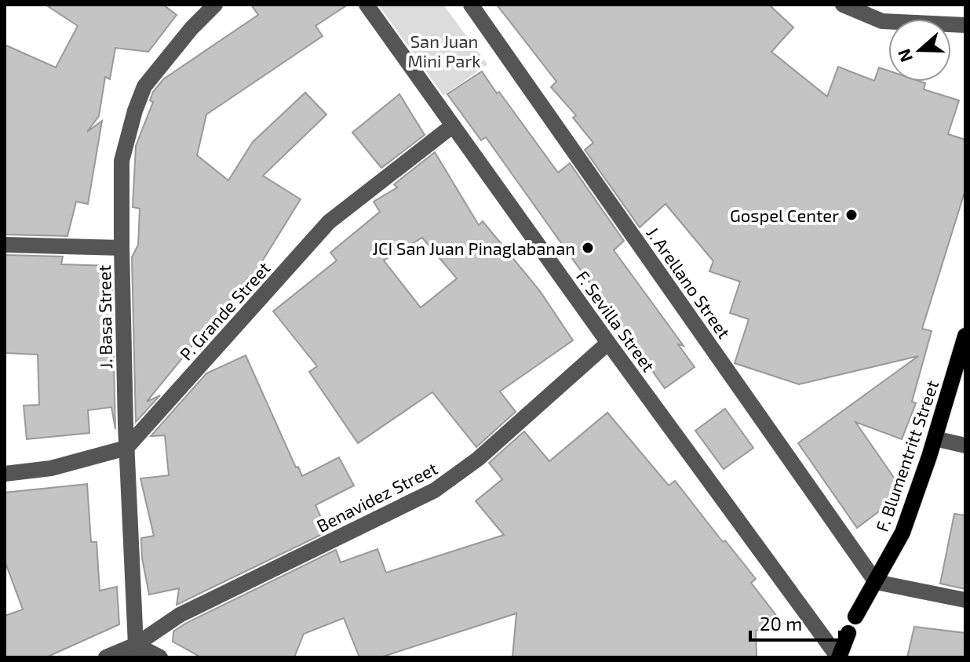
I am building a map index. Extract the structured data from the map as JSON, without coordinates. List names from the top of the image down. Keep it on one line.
{"streets":{"main road":["F. Blumentritt Street"],"street":["J. Arellano Street","P. Grande Street","J. Basa Street","F. Sevilla Street","Benavidez Street"]},"crossings":[["J. Arellano Street","F. Blumentritt Street"],["P. Grande Street","J. Basa Street"],["P. Grande Street","F. Sevilla Street"],["J. Basa Street","Benavidez Street"],["F. Sevilla Street","Benavidez Street"]],"parks":["San Juan Mini Park"],"places":["Gospel Center","JCI San Juan Pinaglabanan"],"scale_bar":"20 m","north":"left"}
